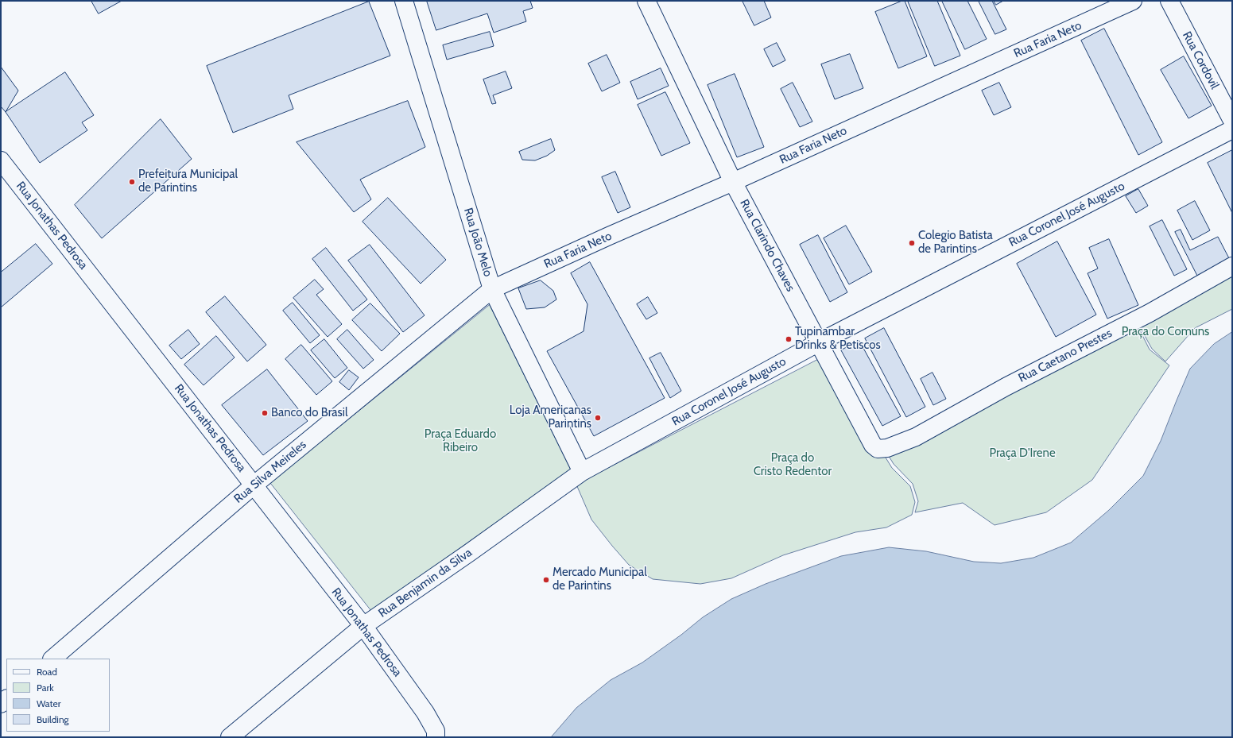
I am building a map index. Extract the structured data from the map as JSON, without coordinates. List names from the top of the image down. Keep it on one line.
{"streets":{"street":["Rua Faria Neto","Rua Cordovil","Rua Coronel José Augusto","Rua Jonathas Pedrosa","Rua João Melo","Rua Clarindo Chaves","Rua Caetano Prestes","Rua Silva Meireles","Rua Benjamin da Silva"]},"crossings":[["Rua Faria Neto","Rua João Melo"],["Rua Faria Neto","Rua Clarindo Chaves"],["Rua Faria Neto","Rua Silva Meireles"],["Rua Coronel José Augusto","Rua João Melo"],["Rua Coronel José Augusto","Rua Clarindo Chaves"],["Rua Coronel José Augusto","Rua Benjamin da Silva"],["Rua Jonathas Pedrosa","Rua Silva Meireles"],["Rua Jonathas Pedrosa","Rua Benjamin da Silva"],["Rua João Melo","Rua Silva Meireles"],["Rua João Melo","Rua Benjamin da Silva"],["Rua Clarindo Chaves","Rua Caetano Prestes"]],"parks":["Praça do Comuns","Praça Eduardo Ribeiro","Praça D'Irene","Praça do Cristo Redentor"],"places":["Prefeitura Municipal de Parintins","Colegio Batista de Parintins","Tupinambar Drinks & Petiscos","Banco do Brasil","Loja Americanas Parintins","Mercado Municipal de Parintins"],"legend":["Road","Park","Water","Building"]}
